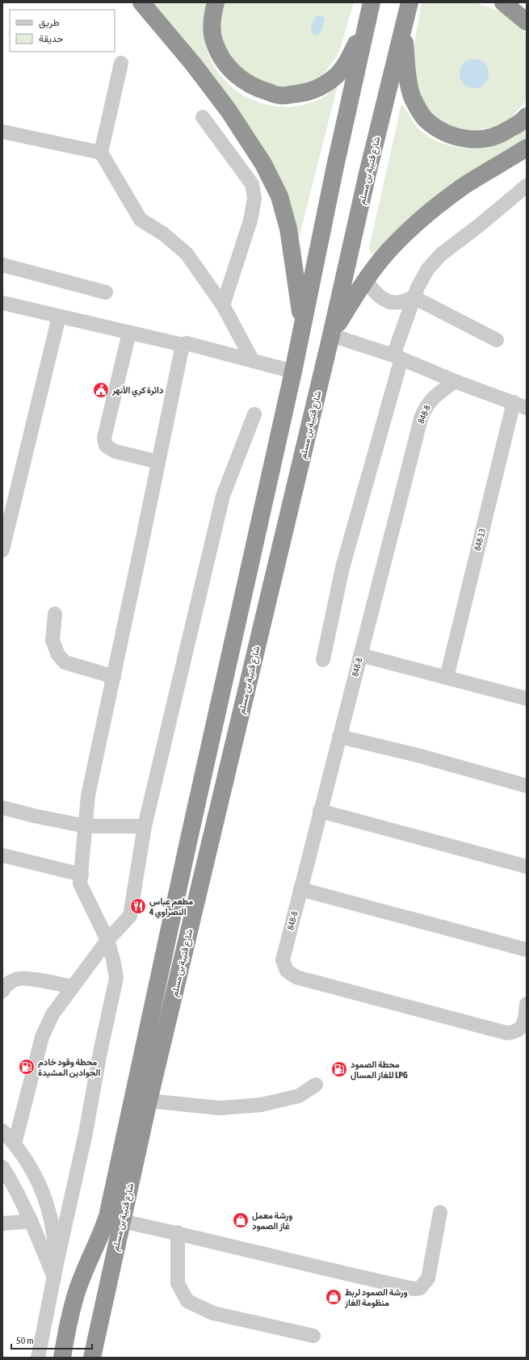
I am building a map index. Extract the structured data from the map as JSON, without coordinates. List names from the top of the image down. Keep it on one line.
{"streets":{"highway":["شارع قتيبة بن مسلم"],"street":["848-8","848-13"]},"places":{"public building":["دائرة كري الأنهر"],"restaurant":["مطعم عباس النصراوي 4"],"fuel station":["محطة وقود خادم الجوادين المشيدة","محطة الصمود للغاز المسال LPG"],"shop":["ورشة معمل غاز الصمود","ورشة الصمود لربط منظومة الغاز"]},"legend":["طريق","حديقة"],"scale_bar":"50 m"}
